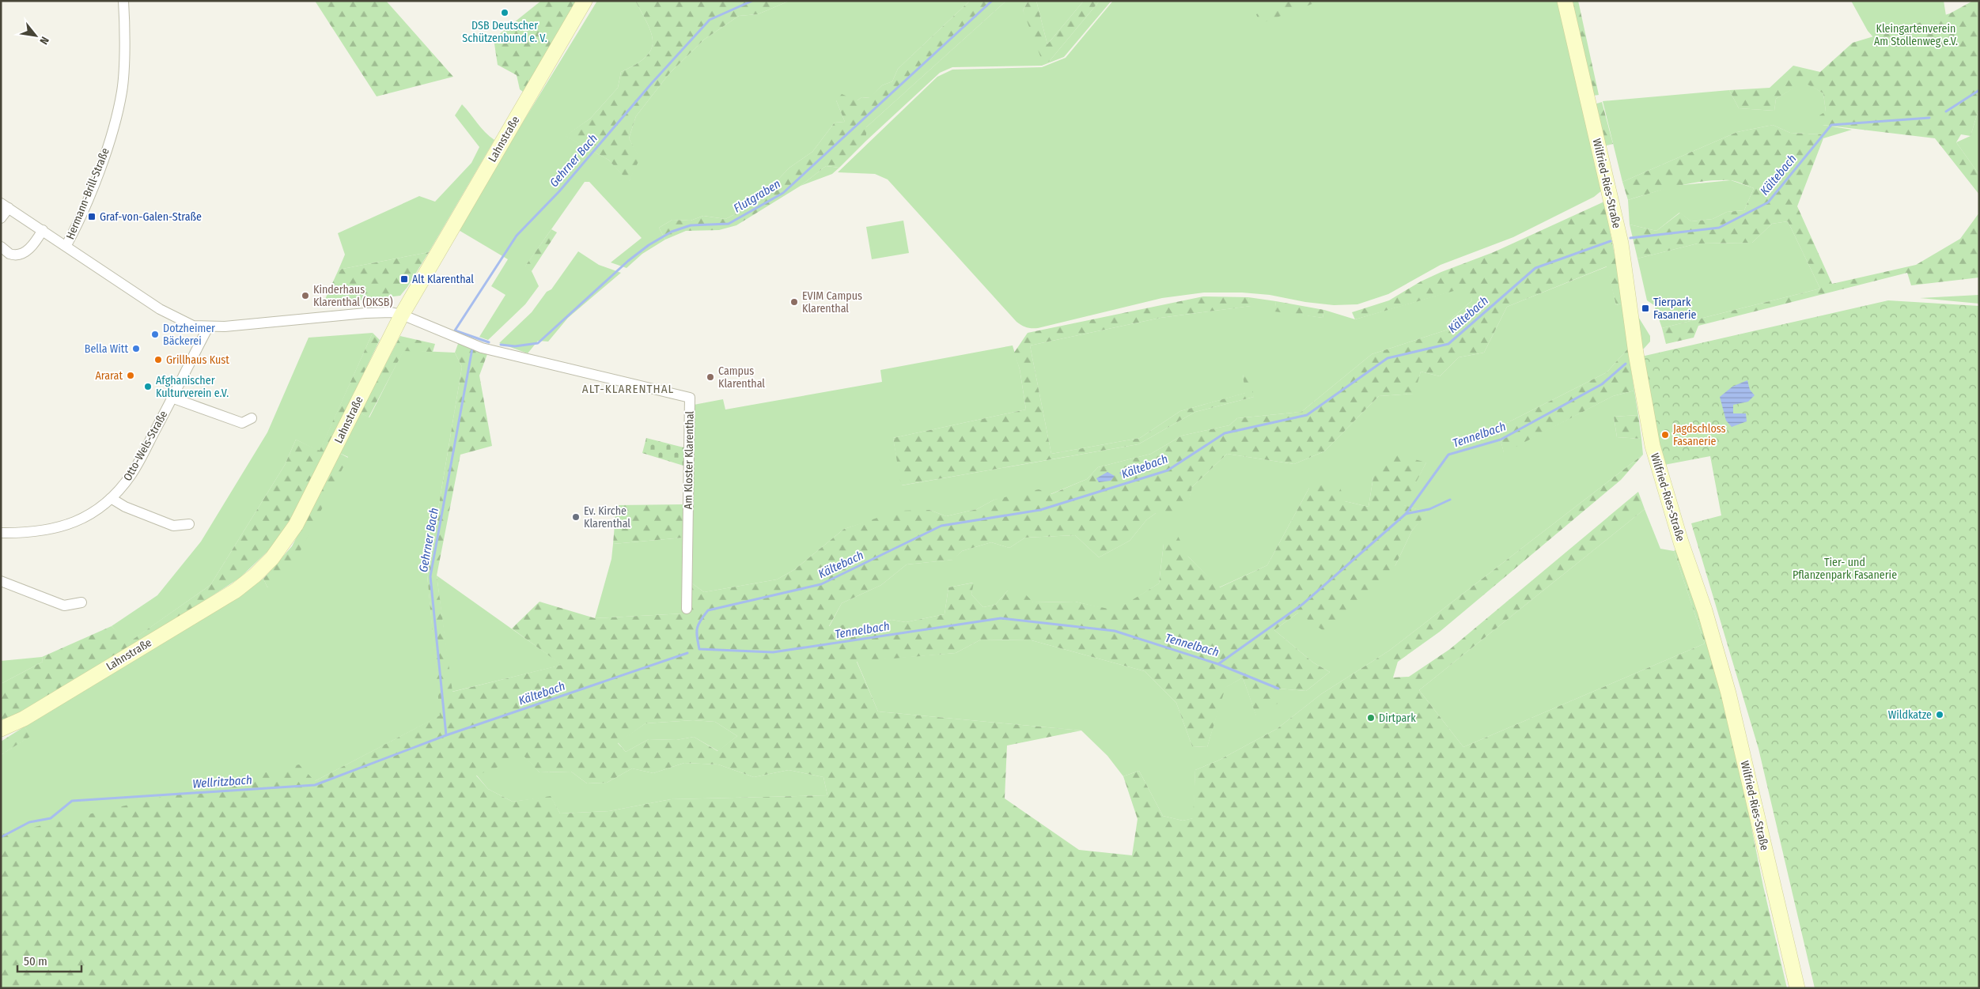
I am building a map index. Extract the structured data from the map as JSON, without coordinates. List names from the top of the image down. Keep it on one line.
{"streets":{"street":["Lahnstraße","Wilfried-Ries-Straße","Hermann-Brill-Straße","Otto-Wels-Straße","Am Kloster Klarenthal"]},"crossings":[["Lahnstraße","Am Kloster Klarenthal"]],"districts":["ALT-KLARENTHAL"],"water":["Gehrner Bach","Kältebach","Flutgraben","Tennelbach","Wellritzbach"],"parks":["Kleingartenverein Am Stollenweg e.V.","Tier- und Pflanzenpark Fasanerie"],"places":{"other":["DSB Deutscher Schützenbund e. V.","Kinderhaus Klarenthal (DKSB)","EVIM Campus Klarenthal","Dotzheimer Bäckerei","Bella Witt","Grillhaus Kust","Ararat","Campus Klarenthal","Afghanischer Kulturverein e.V.","Jagdschloss Fasanerie","Ev. Kirche Klarenthal","Wildkatze","Dirtpark"],"transit":["Graf-von-Galen-Straße","Alt Klarenthal","Tierpark Fasanerie"]},"scale_bar":"50 m","north":"bottom right"}
